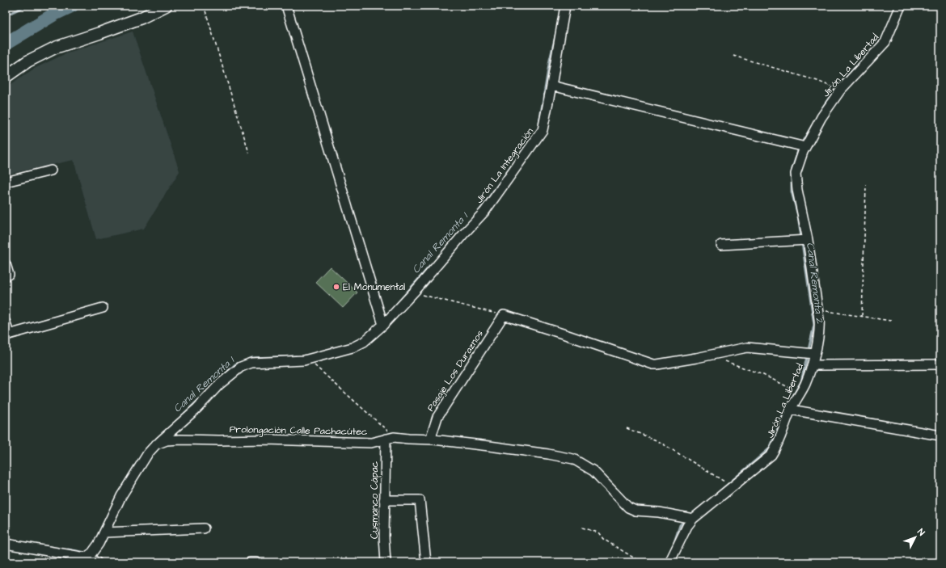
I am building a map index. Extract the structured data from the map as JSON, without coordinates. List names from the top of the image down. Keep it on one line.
{"streets":{"street":["Jirón La Libertad","Jirón La Integración","Pasaje Los Duraznos","Prolongación Calle Pachacútec","Cusmanco Cápac"]},"crossings":[["Jirón La Libertad","Prolongación Calle Pachacútec"],["Jirón La Integración","Prolongación Calle Pachacútec"],["Pasaje Los Duraznos","Prolongación Calle Pachacútec"],["Prolongación Calle Pachacútec","Cusmanco Cápac"]],"water":["Canal Remonta 1","Canal Remonta 2"],"places":["El Monumental"],"north":"top right"}
